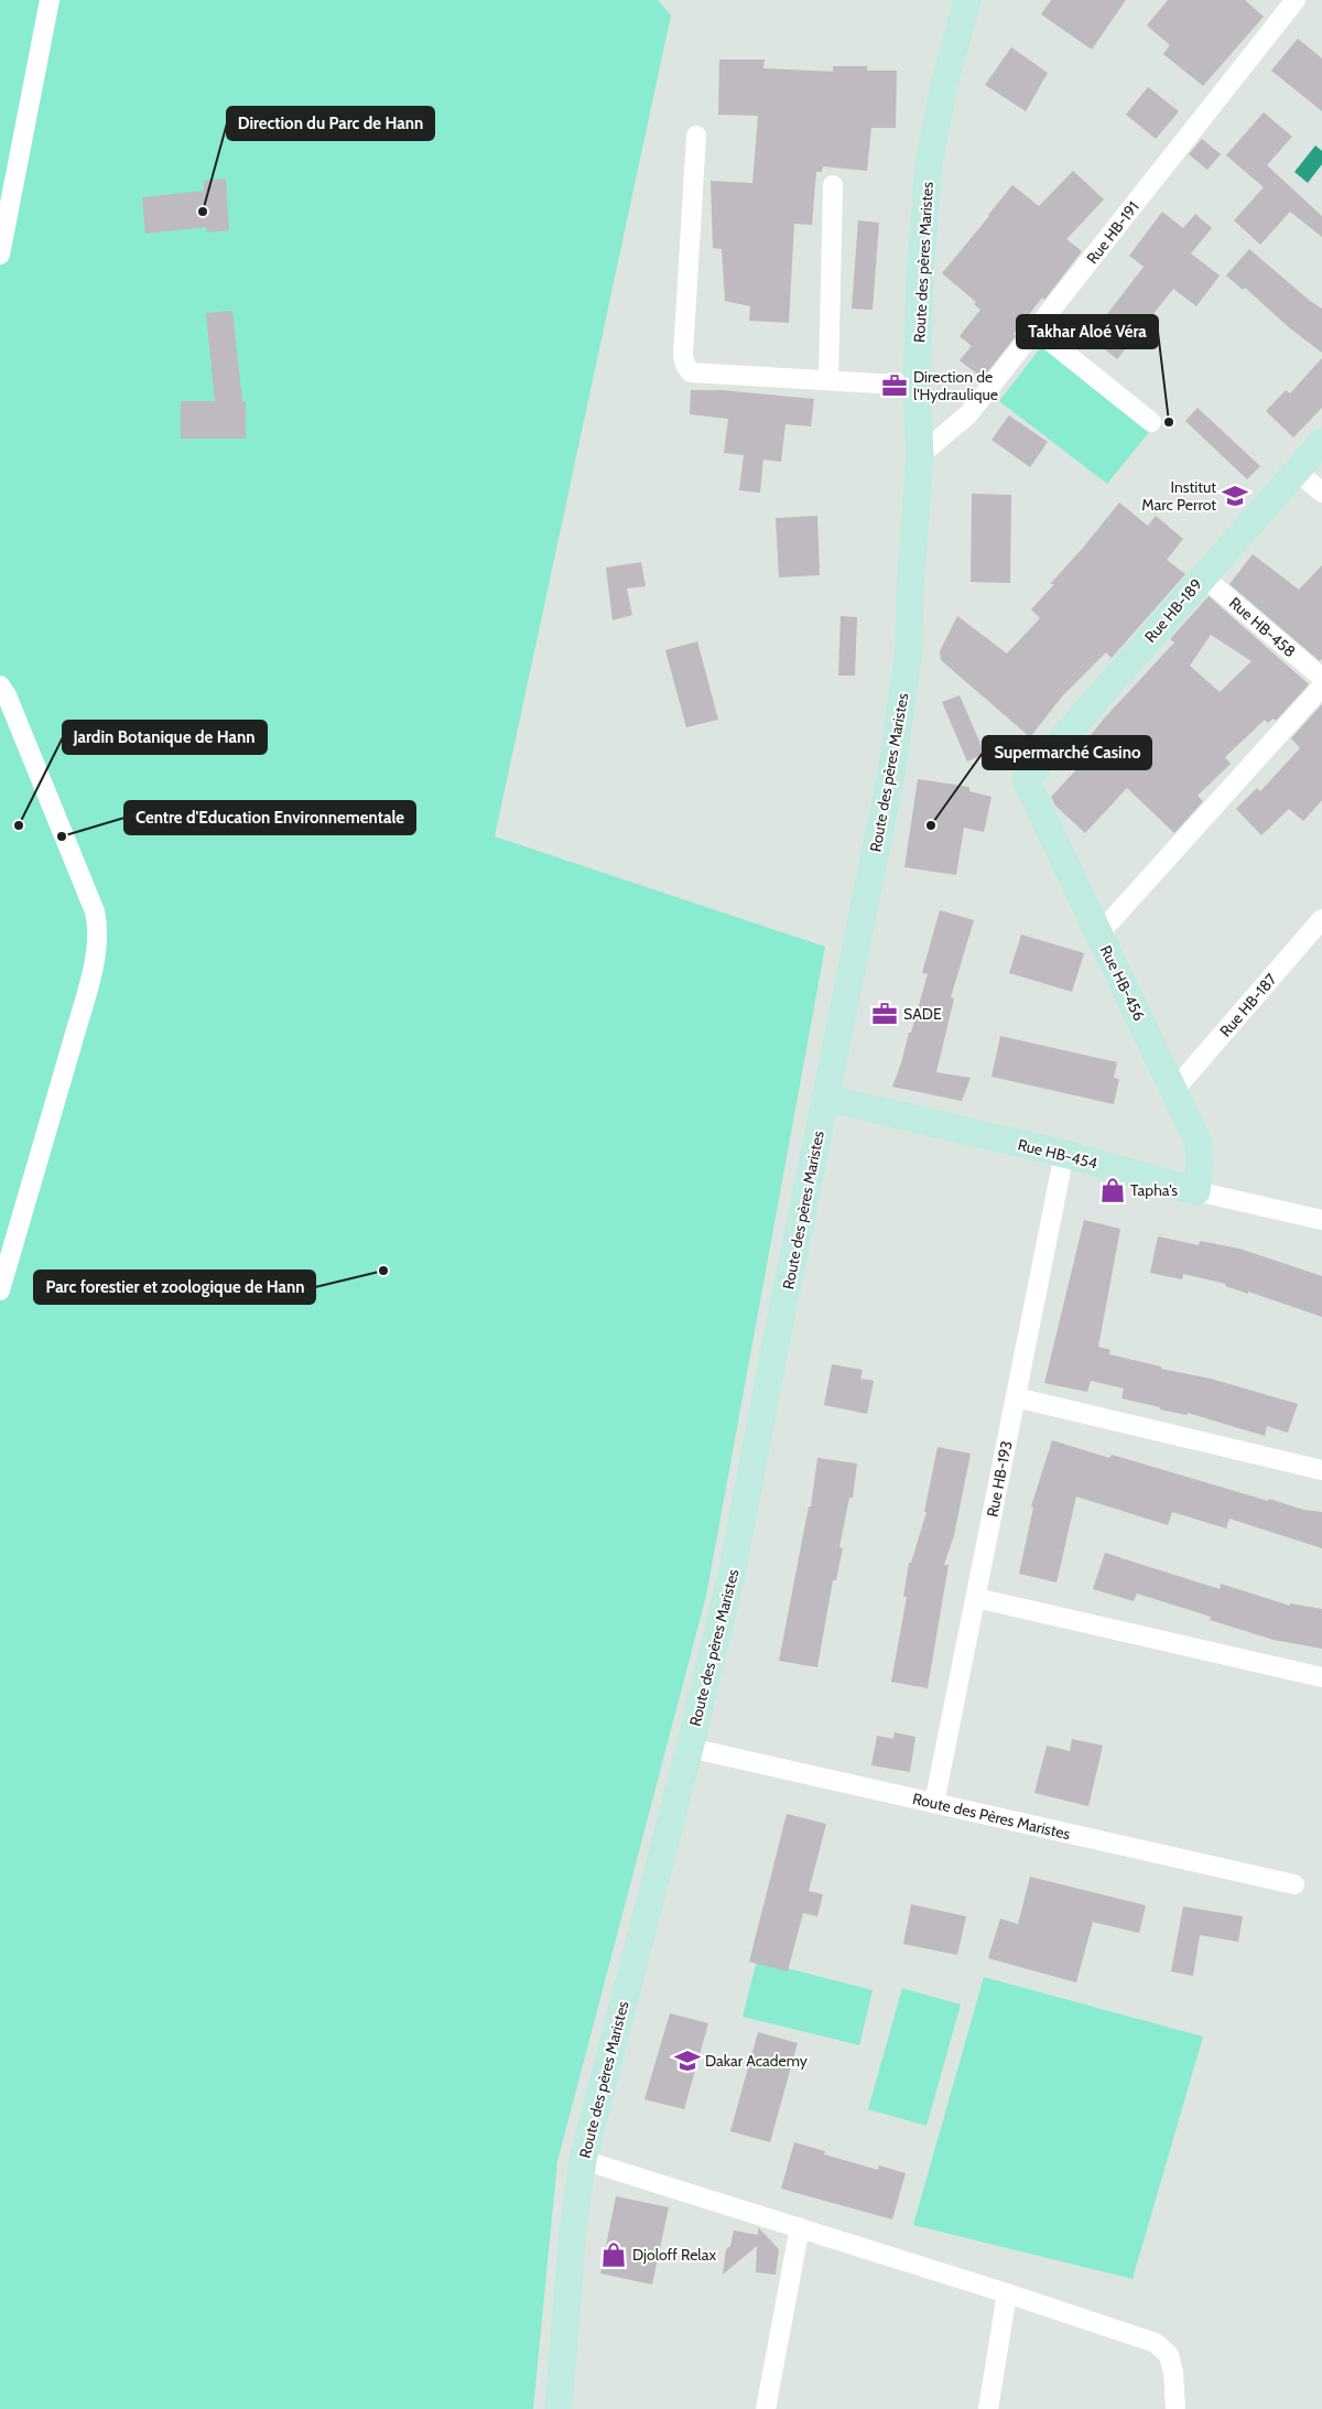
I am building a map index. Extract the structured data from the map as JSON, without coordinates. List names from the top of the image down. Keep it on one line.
{"streets":{"street":["Rue HB-191","Route des pères Maristes","Rue HB-189","Rue HB-458","Rue HB-456","Rue HB-187","Rue HB-454","Rue HB-193","Route des Pères Maristes"]},"crossings":[["Rue HB-191","Route des pères Maristes"],["Route des pères Maristes","Rue HB-454"],["Route des pères Maristes","Route des Pères Maristes"],["Rue HB-189","Rue HB-458"],["Rue HB-189","Rue HB-456"],["Rue HB-456","Rue HB-187"],["Rue HB-456","Rue HB-454"],["Rue HB-454","Rue HB-193"],["Rue HB-193","Route des Pères Maristes"]],"places":{"other":["Direction du Parc de Hann","Takhar Aloé Véra","Jardin Botanique de Hann","Supermarché Casino","Centre d'Education Environnementale","Parc forestier et zoologique de Hann"],"office":["Direction de l'Hydraulique","SADE"],"school or university":["Institut Marc Perrot","Dakar Academy"],"shop":["Tapha's","Djoloff Relax"]}}
